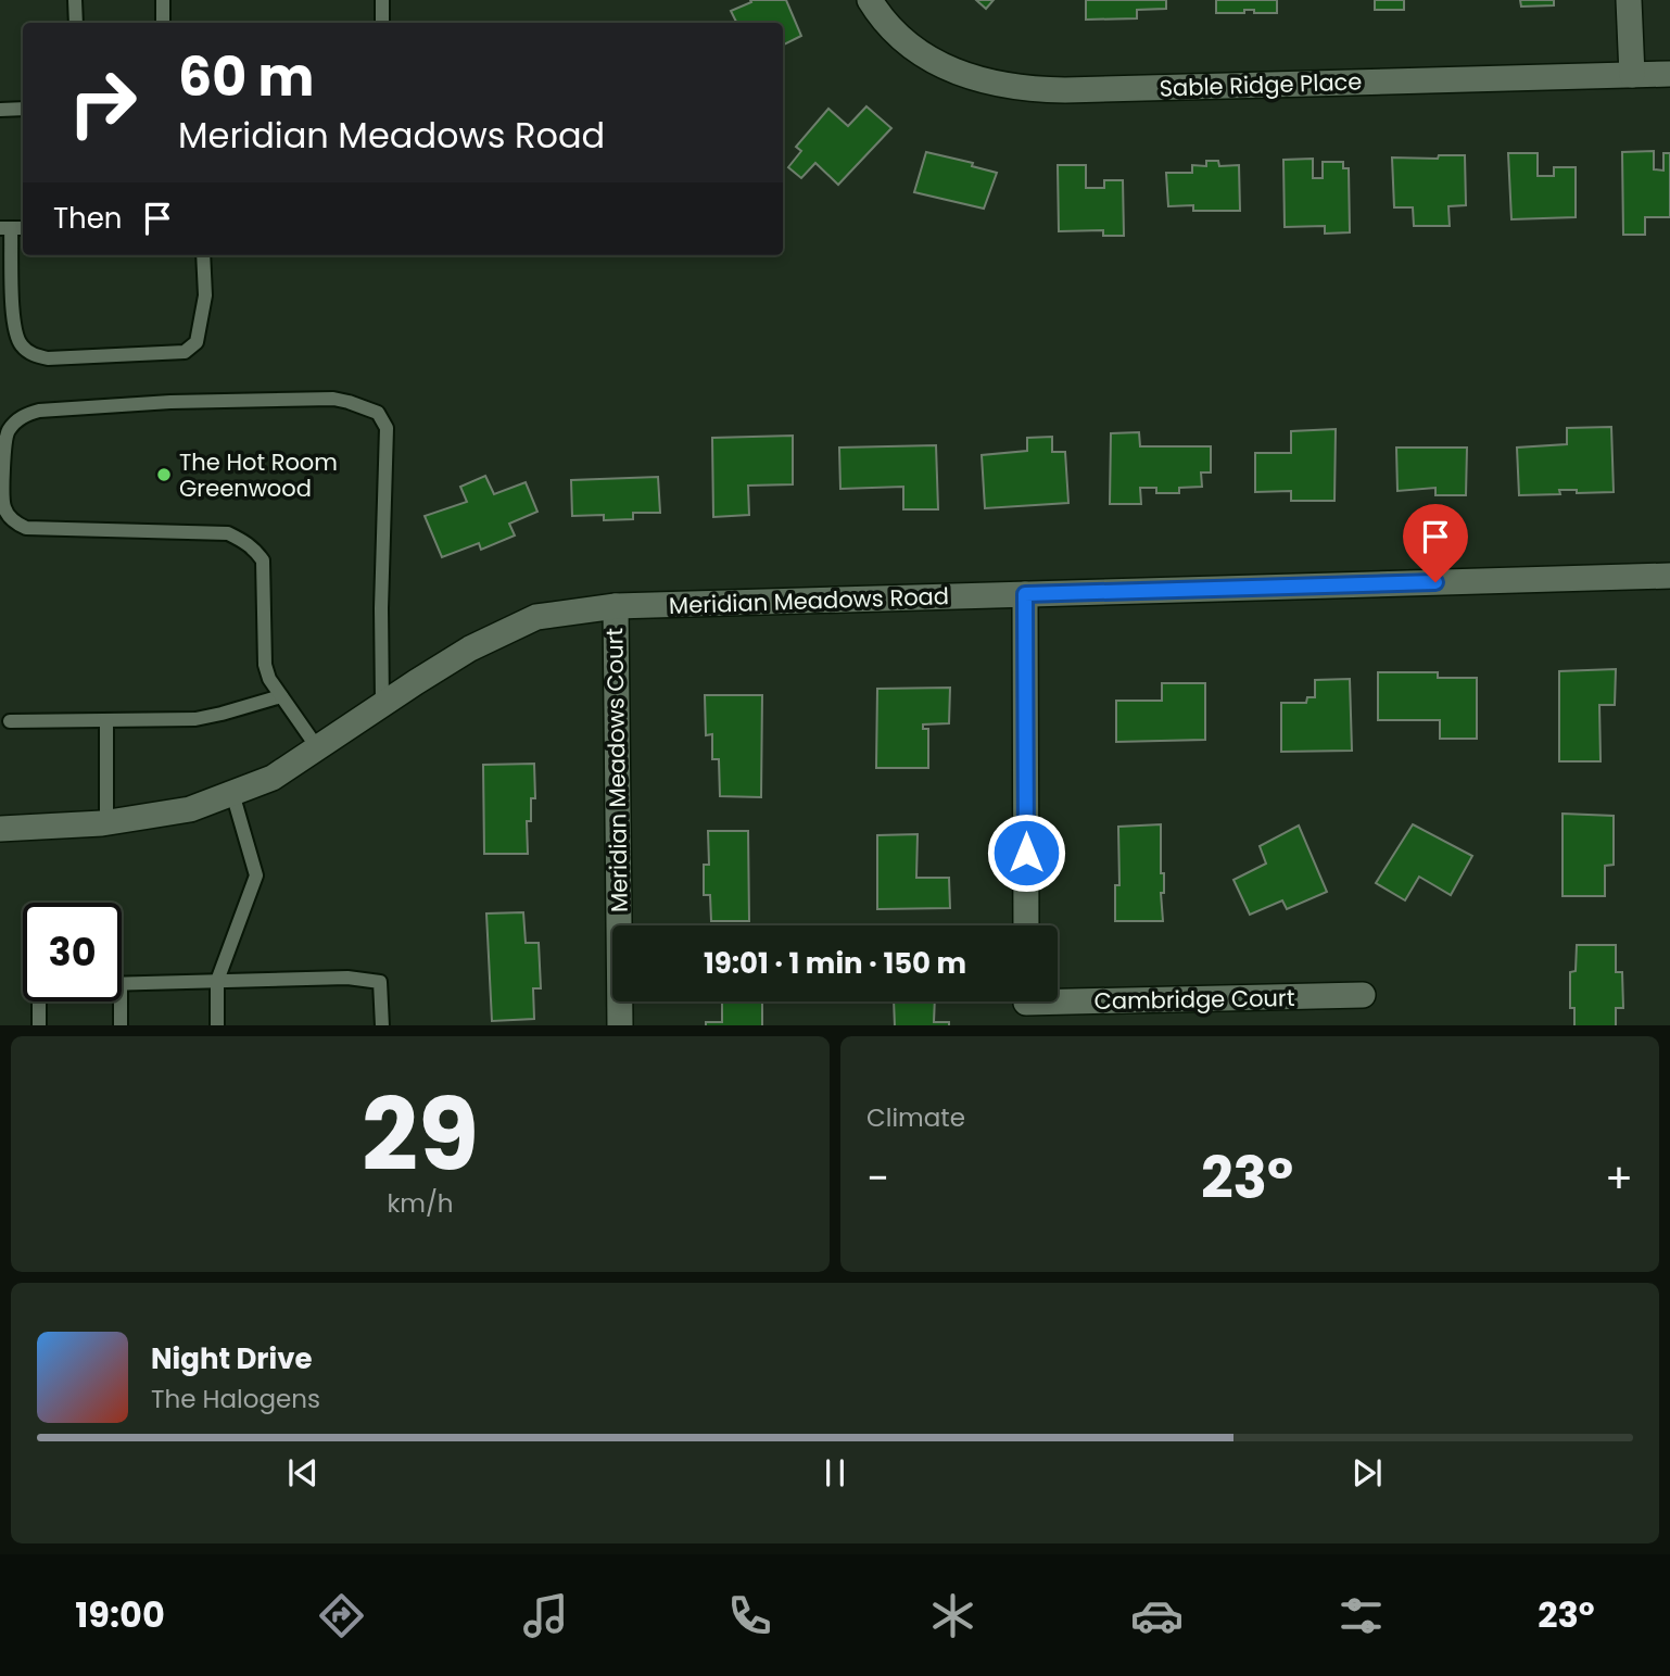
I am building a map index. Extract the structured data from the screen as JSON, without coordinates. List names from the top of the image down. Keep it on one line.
{"streets":{"street":["Sable Ridge Place","Meridian Meadows Road","Meridian Meadows Court","Cambridge Court"]},"crossings":[["Meridian Meadows Road","Meridian Meadows Court"]],"places":["The Hot Room Greenwood"],"page":{"turn":["60 m","Meridian Meadows Road"],"then":"Then","limit":"30","trip":"19:01 · 1 min · 150 m","tile":[["29","km/h"],"Climate"],"heat":["−","23°","+"],"song":["Night Drive","The Halogens"],"tabs":["19:00","23°"]}}
